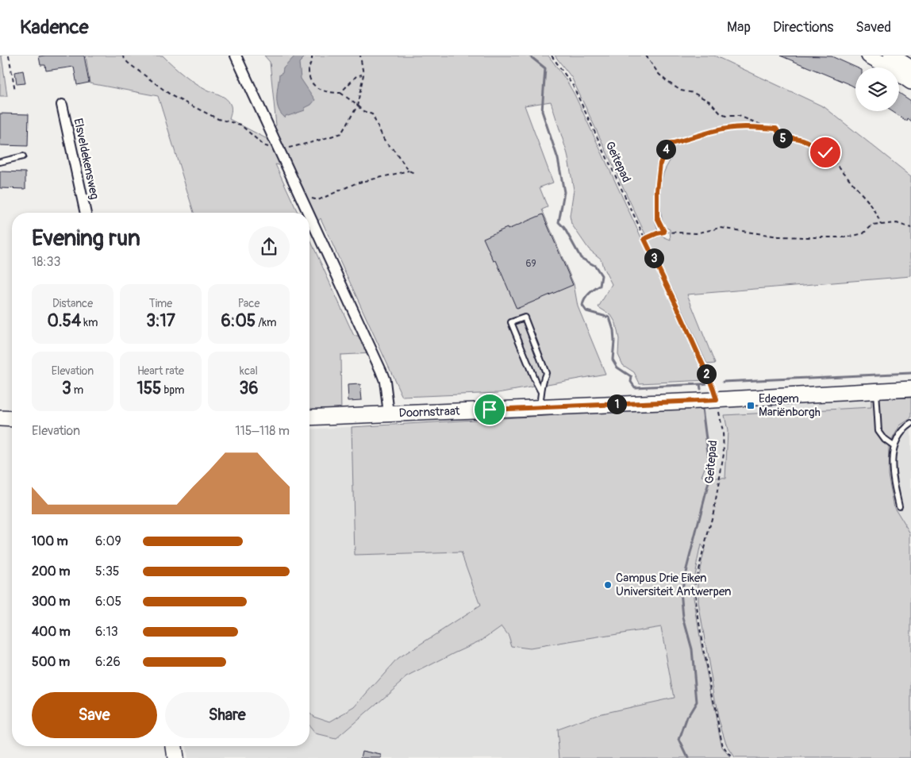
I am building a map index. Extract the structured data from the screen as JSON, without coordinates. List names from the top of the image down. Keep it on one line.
{"streets":{"street":["Elsveldekensweg","Doornstraat"],"path":["Geitepad"]},"crossings":[["Geitepad","Doornstraat"]],"places":{"transit":["Edegem Mariënborgh"],"other":["Campus Drie Eiken Universiteit Antwerpen"]},"house_numbers":["69"],"page":{"header":"Kadence","nav":["Map","Directions","Saved"],"pins":["5","4","3","2","1"],"heading":["Evening run","18:33"],"stats":[["Distance","0.54 km"],["Time","3:17"],["Pace","6:05 /km"],["Elevation","3 m"],["Heart rate","155 bpm"],["kcal","36"]],"chart":["Elevation","115–118 m"],"list":[{"name":"100 m","note":"6:09"},{"name":"200 m","note":"5:35"},{"name":"300 m","note":"6:05"},{"name":"400 m","note":"6:13"},{"name":"500 m","note":"6:26"}],"buttons":["Save","Share"]}}
